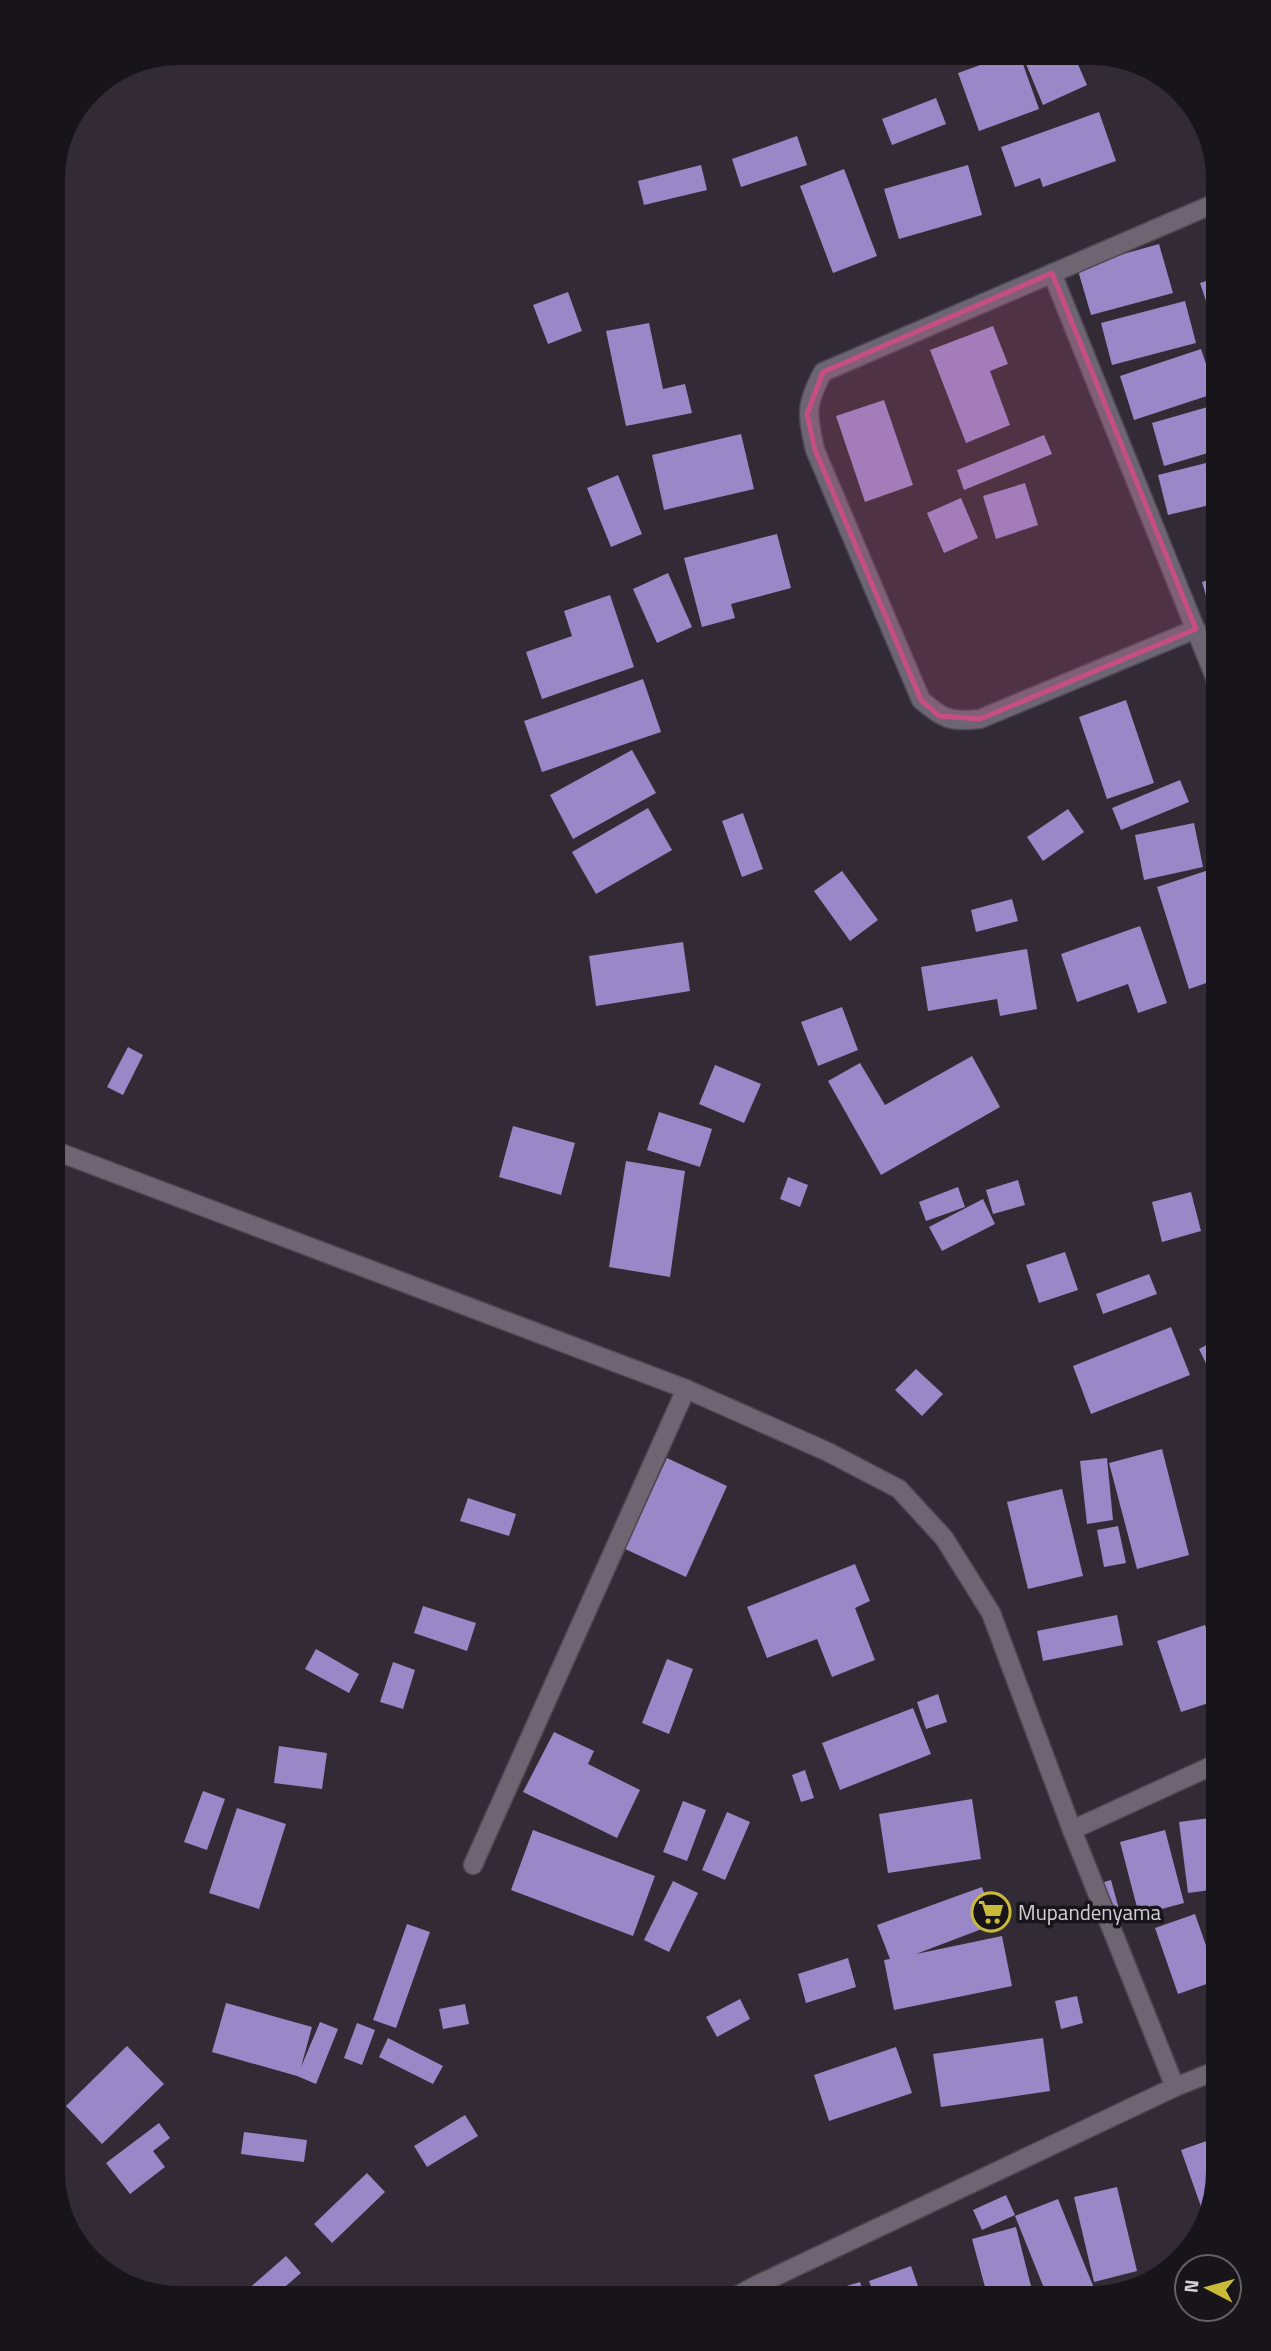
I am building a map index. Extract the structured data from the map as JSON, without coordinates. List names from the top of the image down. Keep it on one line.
{"places":{"supermarket":["Mupandenyama"]},"north":"left"}
